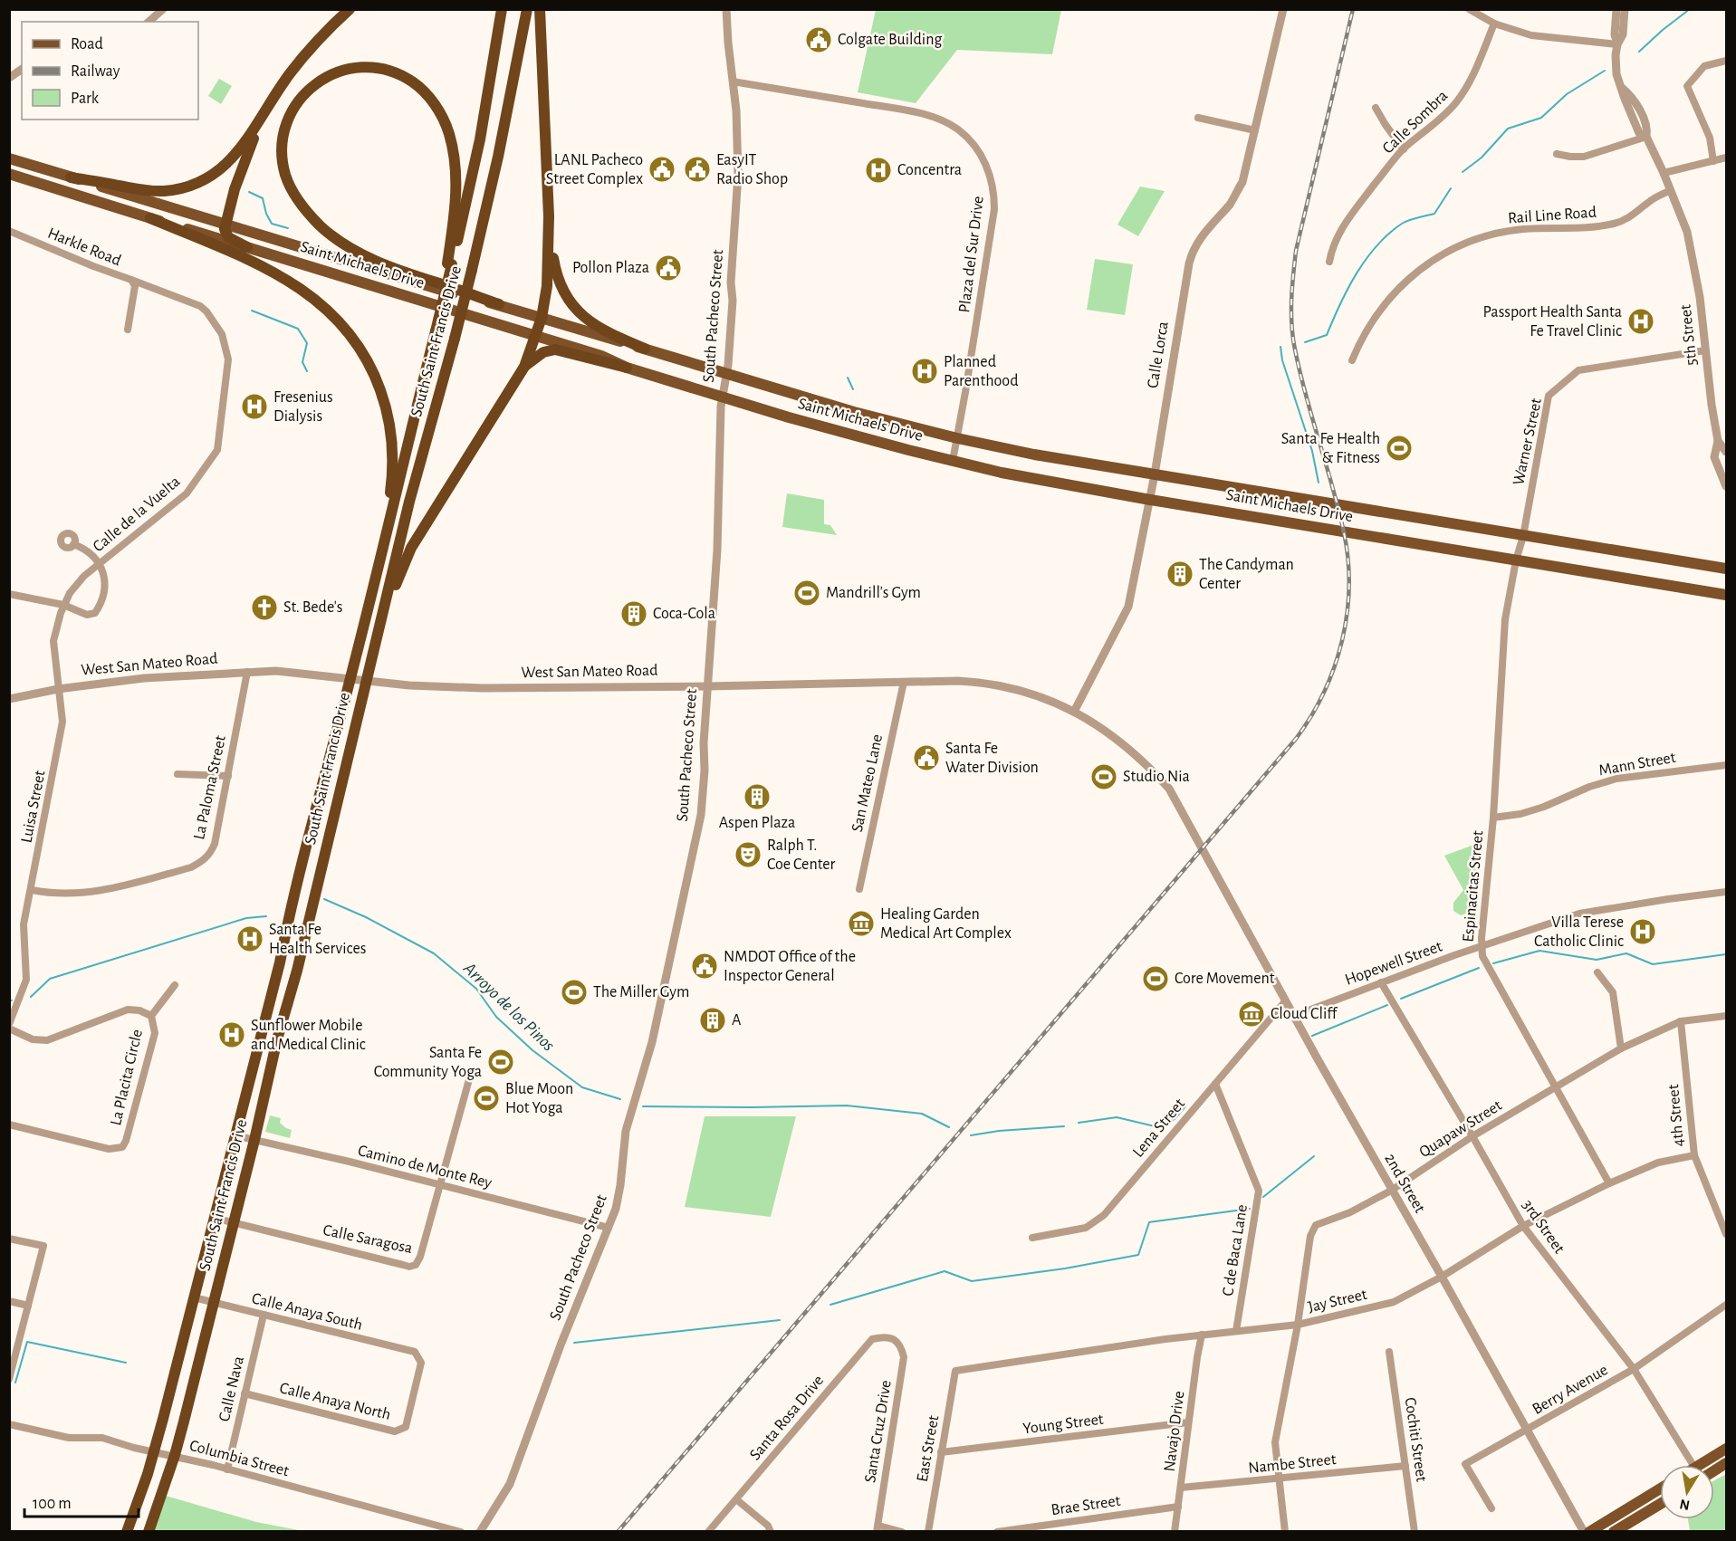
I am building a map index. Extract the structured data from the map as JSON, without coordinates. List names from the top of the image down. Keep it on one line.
{"streets":{"highway":["South Saint Francis Drive"],"main road":["Saint Michaels Drive"],"street":["Calle Sombra","Rail Line Road","Harkle Road","Plaza del Sur Drive","South Pacheco Street","5th Street","Calle Lorca","Warner Street","Calle de la Vuelta","West San Mateo Road","Mann Street","San Mateo Lane","La Paloma Street","Luisa Street","Espinacitas Street","Hopewell Street","La Placita Circle","4th Street","Lena Street","Quapaw Street","Camino de Monte Rey","2nd Street","3rd Street","Calle Saragosa","C de Baca Lane","Jay Street","Calle Anaya South","Calle Nava","Berry Avenue","Calle Anaya North","Santa Rosa Drive","Young Street","Santa Cruz Drive","Navajo Drive","Cochiti Street","East Street","Columbia Street","Nambe Street","Brae Street"]},"crossings":[["Rail Line Road","5th Street"],["Harkle Road","Calle de la Vuelta"],["Plaza del Sur Drive","Saint Michaels Drive"],["Plaza del Sur Drive","South Pacheco Street"],["Saint Michaels Drive","South Pacheco Street"],["Saint Michaels Drive","Calle Lorca"],["Saint Michaels Drive","Warner Street"],["Saint Michaels Drive","Espinacitas Street"],["South Pacheco Street","West San Mateo Road"],["South Pacheco Street","Camino de Monte Rey"],["5th Street","Warner Street"],["South Saint Francis Drive","West San Mateo Road"],["South Saint Francis Drive","Camino de Monte Rey"],["South Saint Francis Drive","Calle Saragosa"],["South Saint Francis Drive","Calle Anaya South"],["South Saint Francis Drive","Columbia Street"],["Calle Lorca","West San Mateo Road"],["Warner Street","Espinacitas Street"],["Calle de la Vuelta","West San Mateo Road"],["Calle de la Vuelta","Luisa Street"],["West San Mateo Road","San Mateo Lane"],["West San Mateo Road","La Paloma Street"],["West San Mateo Road","Luisa Street"],["West San Mateo Road","2nd Street"],["Mann Street","Espinacitas Street"],["La Paloma Street","Luisa Street"],["Espinacitas Street","Hopewell Street"],["Espinacitas Street","Quapaw Street"],["Espinacitas Street","Jay Street"],["Hopewell Street","2nd Street"],["Hopewell Street","3rd Street"],["4th Street","Quapaw Street"],["4th Street","Jay Street"],["Lena Street","2nd Street"],["Lena Street","C de Baca Lane"],["Quapaw Street","2nd Street"],["Quapaw Street","3rd Street"],["Quapaw Street","Jay Street"],["Quapaw Street","Nambe Street"],["Camino de Monte Rey","Calle Saragosa"],["2nd Street","Jay Street"],["2nd Street","Berry Avenue"],["3rd Street","Jay Street"],["3rd Street","Berry Avenue"],["C de Baca Lane","Jay Street"],["Jay Street","Navajo Drive"],["Jay Street","East Street"],["Calle Anaya South","Calle Nava"],["Calle Anaya South","Calle Anaya North"],["Calle Nava","Calle Anaya North"],["Calle Nava","Columbia Street"],["Santa Rosa Drive","Santa Cruz Drive"],["Young Street","Navajo Drive"],["Young Street","East Street"],["Navajo Drive","Nambe Street"],["Navajo Drive","Brae Street"],["Cochiti Street","Nambe Street"]],"water":["Arroyo de los Pinos"],"places":{"public building":["Colgate Building","LANL Pacheco Street Complex","EasyIT Radio Shop","Pollon Plaza","Santa Fe Water Division","NMDOT Office of the Inspector General"],"hospital":["Concentra","Passport Health Santa Fe Travel Clinic","Planned Parenthood","Fresenius Dialysis","Villa Terese Catholic Clinic","Santa Fe Health Services","Sunflower Mobile and Medical Clinic"],"sports":["Santa Fe Health & Fitness","Mandrill's Gym","Studio Nia","Core Movement","The Miller Gym","Santa Fe Community Yoga","Blue Moon Hot Yoga"],"building":["The Candyman Center","Coca-Cola","Aspen Plaza","A"],"church":["St. Bede's"],"theatre":["Ralph T. Coe Center"],"museum":["Healing Garden Medical Art Complex","Cloud Cliff"]},"legend":["Road","Railway","Park"],"scale_bar":"100 m","north":"bottom"}
